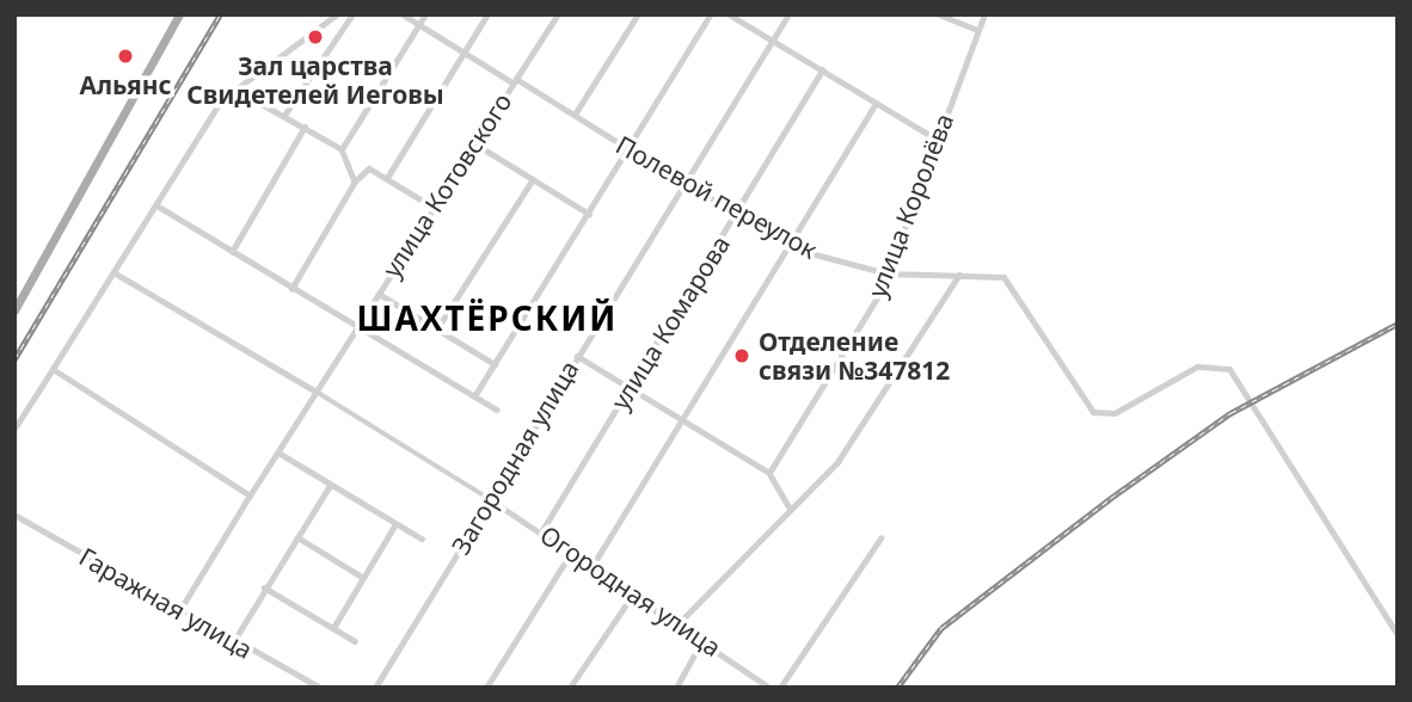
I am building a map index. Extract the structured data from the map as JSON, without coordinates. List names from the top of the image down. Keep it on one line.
{"streets":{"street":["улица Котовского","Полевой переулок","улица Королёва","улица Комарова","Загородная улица","Огородная улица","Гаражная улица"]},"crossings":[["улица Котовского","Полевой переулок"],["улица Котовского","Гаражная улица"],["Полевой переулок","улица Королёва"],["Полевой переулок","улица Комарова"],["Полевой переулок","Загородная улица"],["улица Комарова","Огородная улица"],["Загородная улица","Огородная улица"]],"districts":["ШАХТЁРСКИЙ"],"places":["Зал царства Свидетелей Иеговы","Альянс","Отделение связи №347812"]}
